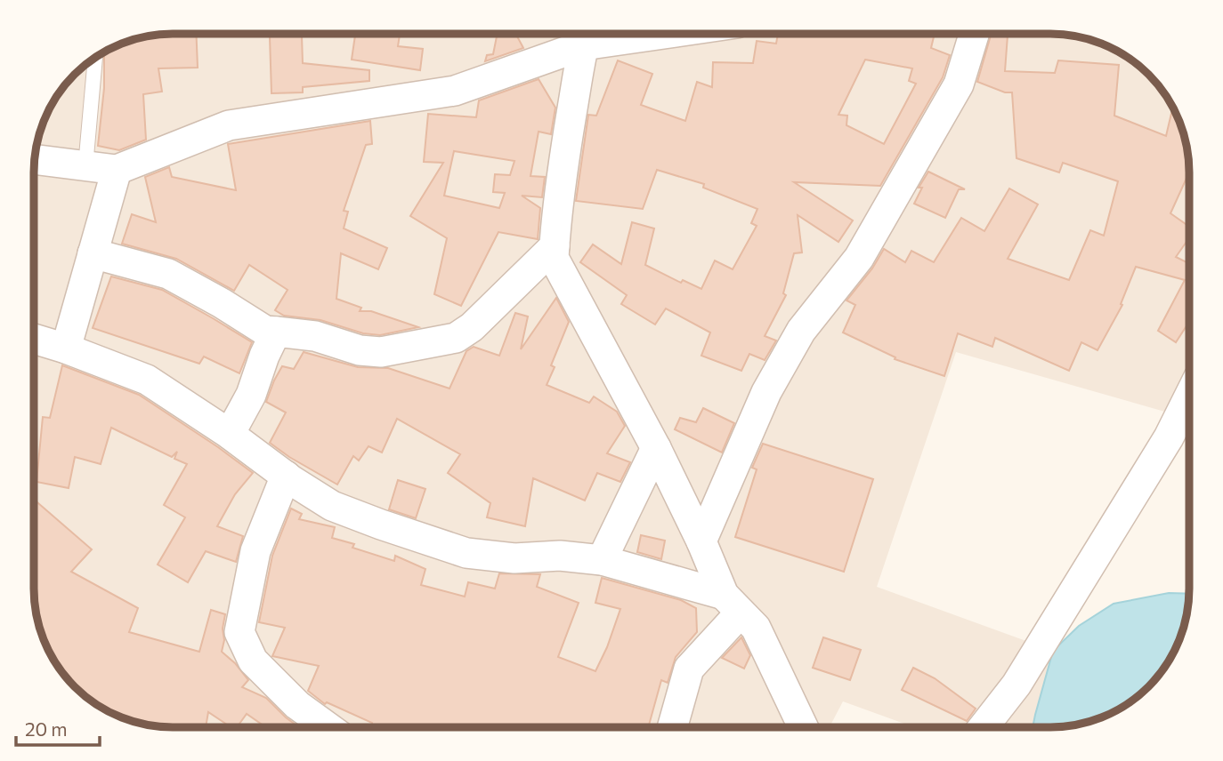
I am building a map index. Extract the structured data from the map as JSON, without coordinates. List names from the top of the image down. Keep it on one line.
{"scale_bar":"20 m"}
